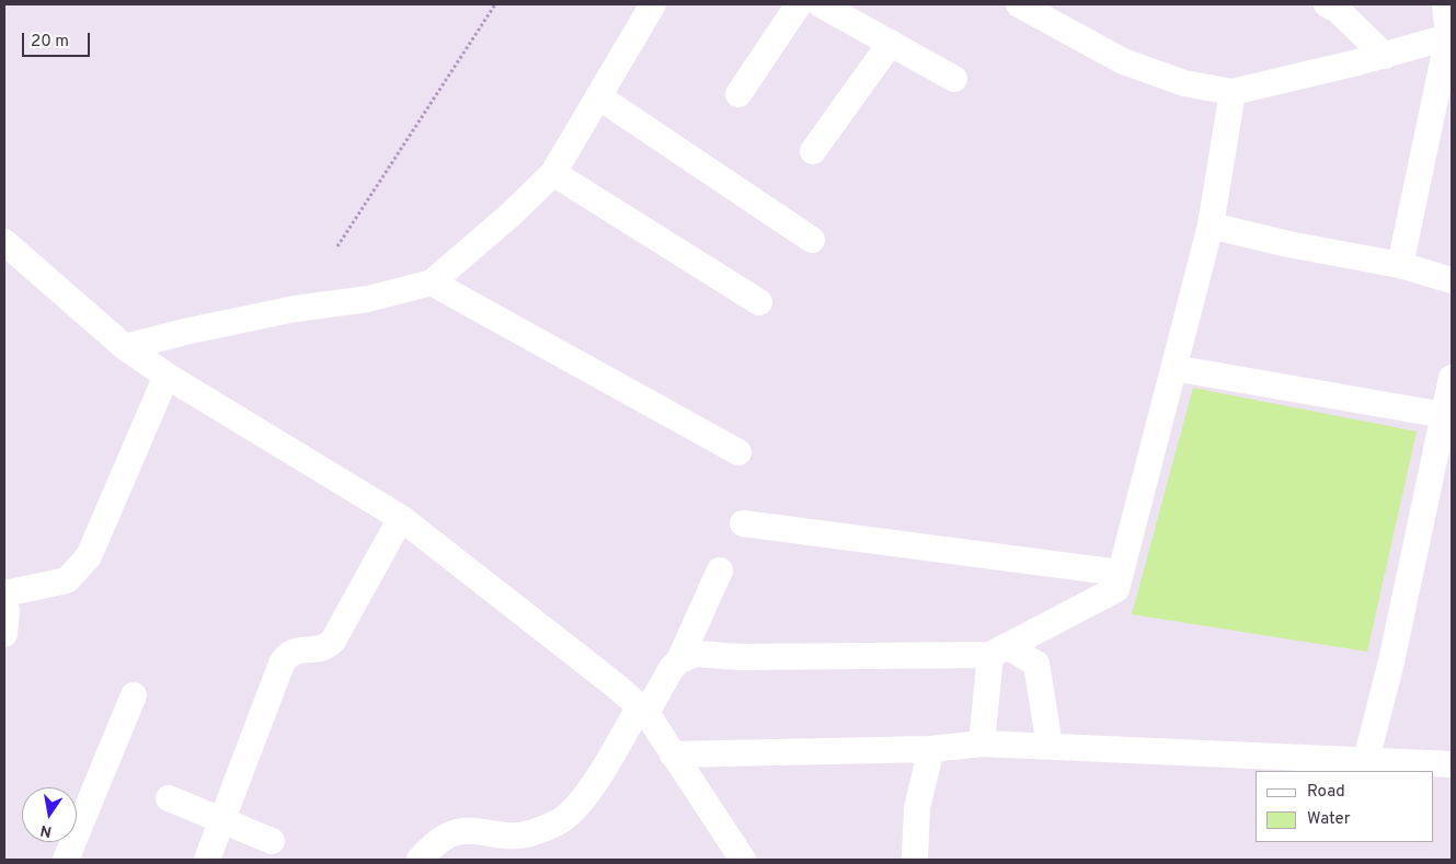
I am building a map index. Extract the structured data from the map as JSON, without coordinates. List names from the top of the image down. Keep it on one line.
{"legend":["Road","Water"],"scale_bar":"20 m","north":"bottom"}
